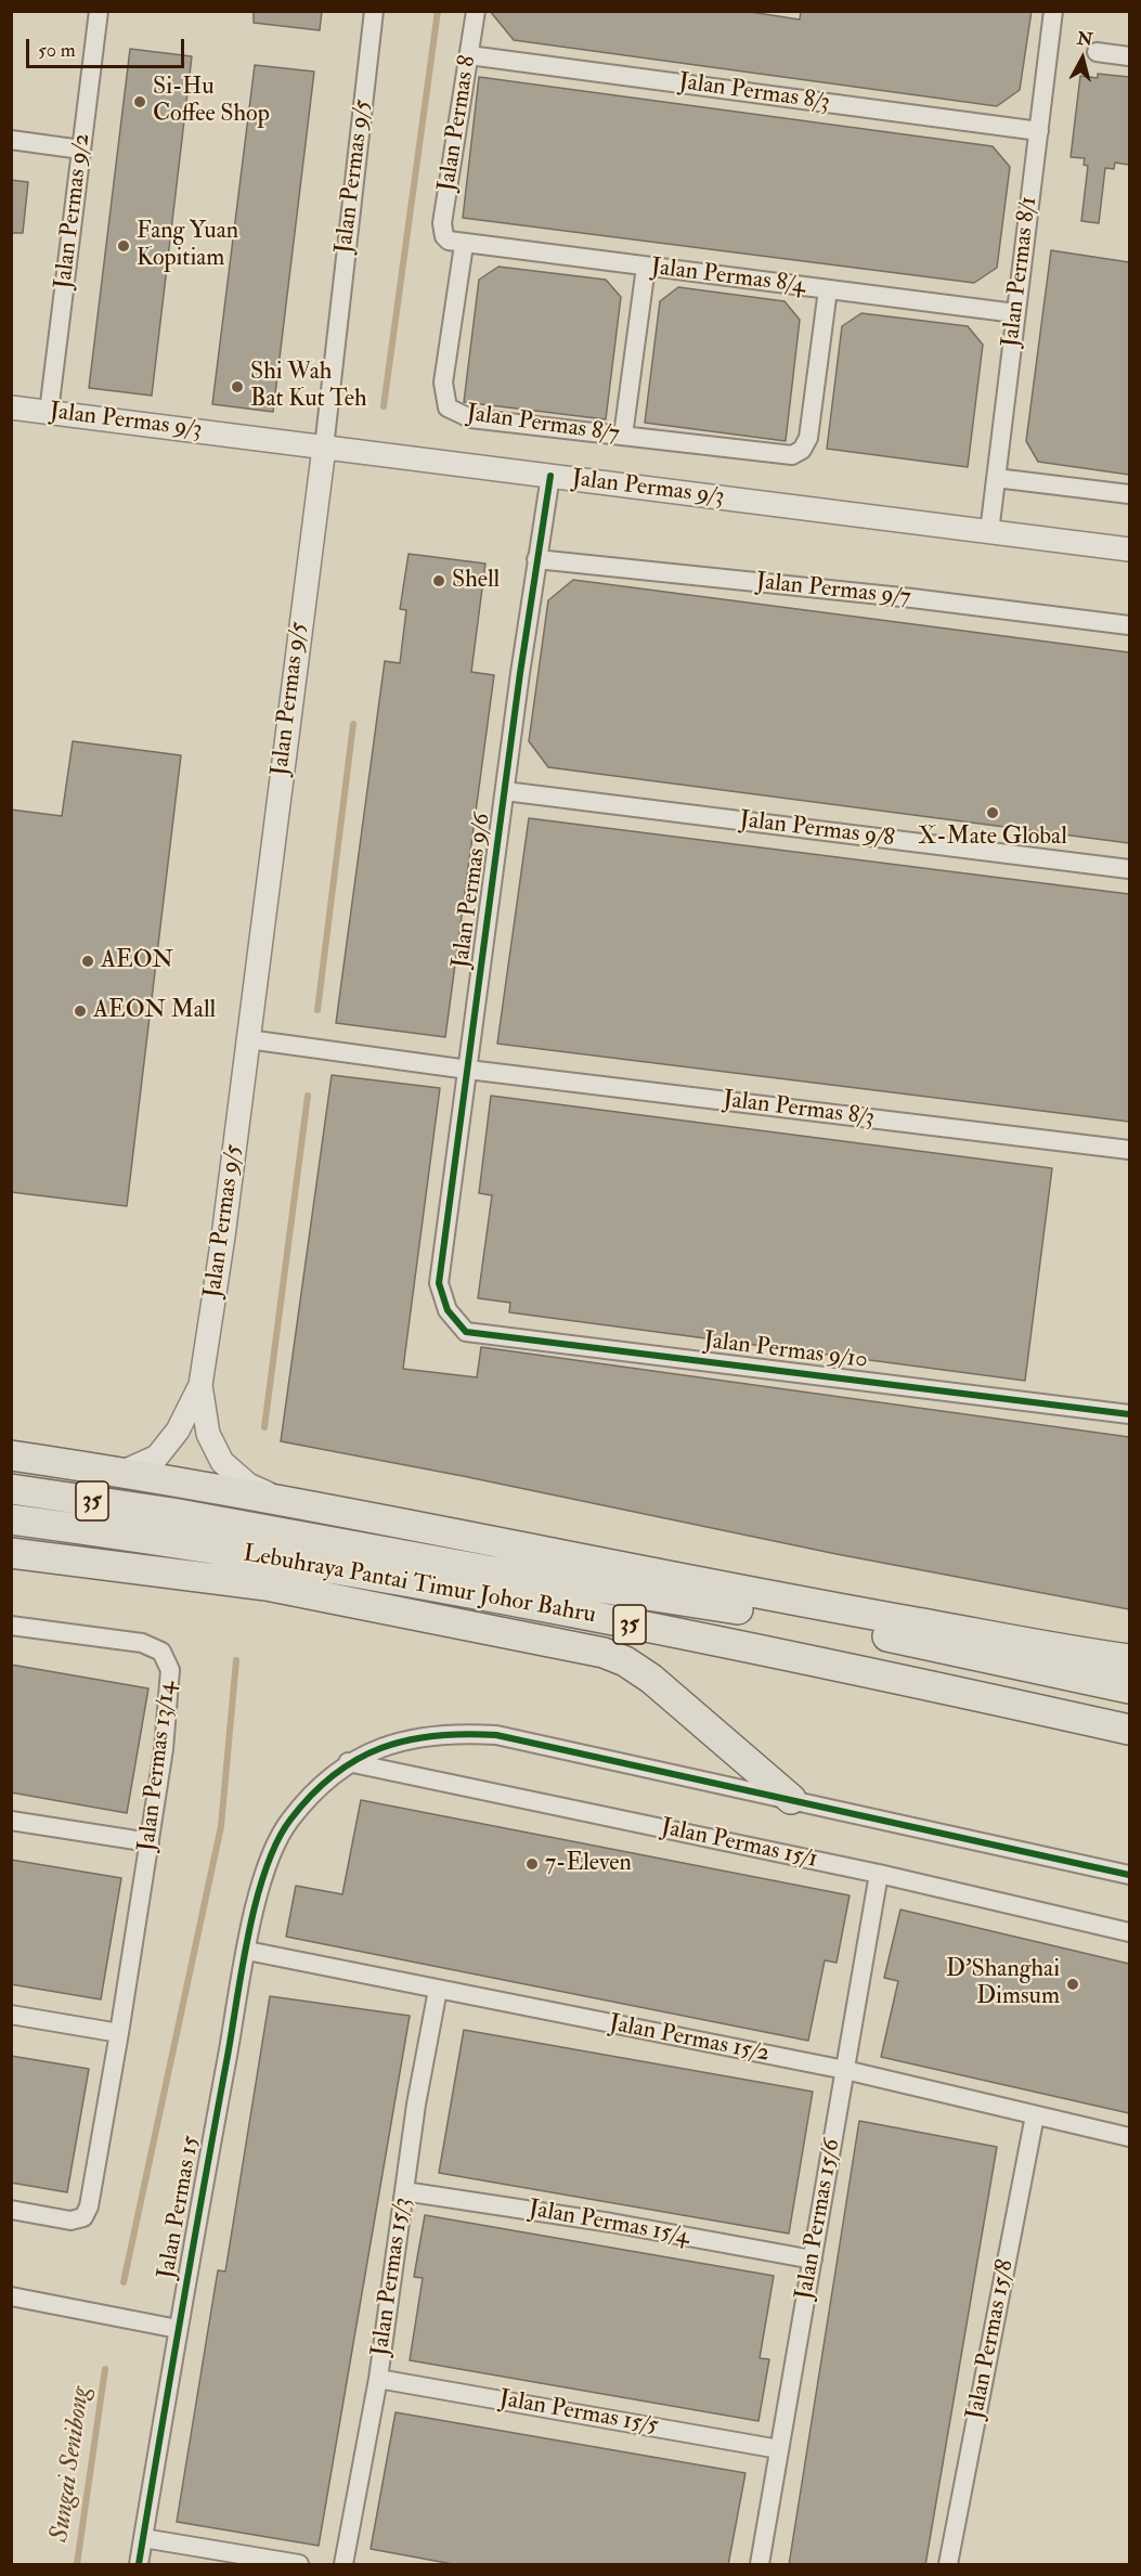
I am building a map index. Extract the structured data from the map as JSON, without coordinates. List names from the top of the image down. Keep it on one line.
{"streets":{"highway":["35","Lebuhraya Pantai Timur Johor Bahru"],"street":["Jalan Permas 8/3","Jalan Permas 8","Jalan Permas 9/5","Jalan Permas 9/2","Jalan Permas 8/1","Jalan Permas 8/4","Jalan Permas 9/3","Jalan Permas 8/7","Jalan Permas 9/7","Jalan Permas 9/8","Jalan Permas 9/6","Jalan Permas 9/10","Jalan Permas 13/14","Jalan Permas 15/1","Jalan Permas 15/2","Jalan Permas 15","Jalan Permas 15/6","Jalan Permas 15/4","Jalan Permas 15/3","Jalan Permas 15/8","Jalan Permas 15/5"]},"crossings":[["Jalan Permas 8/3","Jalan Permas 8"],["Jalan Permas 8/3","Jalan Permas 9/5"],["Jalan Permas 8/3","Jalan Permas 8/1"],["Jalan Permas 8/3","Jalan Permas 9/6"],["Jalan Permas 8","Jalan Permas 8/4"],["Jalan Permas 9/5","Jalan Permas 9/3"],["Jalan Permas 9/2","Jalan Permas 9/3"],["Jalan Permas 8/1","Jalan Permas 8/4"],["Jalan Permas 8/1","Jalan Permas 9/3"],["Jalan Permas 8/4","Jalan Permas 8/7"],["Jalan Permas 9/3","Jalan Permas 9/6"],["Jalan Permas 9/7","Jalan Permas 9/6"],["Jalan Permas 9/8","Jalan Permas 9/6"],["Jalan Permas 9/6","Jalan Permas 9/10"],["Jalan Permas 15/1","Jalan Permas 15"],["Jalan Permas 15/1","Jalan Permas 15/6"],["Jalan Permas 15/2","Jalan Permas 15"],["Jalan Permas 15/2","Jalan Permas 15/6"],["Jalan Permas 15/2","Jalan Permas 15/3"],["Jalan Permas 15/2","Jalan Permas 15/8"],["Jalan Permas 15/6","Jalan Permas 15/4"],["Jalan Permas 15/6","Jalan Permas 15/5"],["Jalan Permas 15/4","Jalan Permas 15/3"],["Jalan Permas 15/3","Jalan Permas 15/5"]],"water":["Sungai Senibong"],"places":["Si-Hu Coffee Shop","Fang Yuan Kopitiam","Shi Wah Bat Kut Teh","Shell","X-Mate Global","AEON","AEON Mall","7-Eleven","D'Shanghai Dimsum"],"scale_bar":"50 m","north":"top"}
